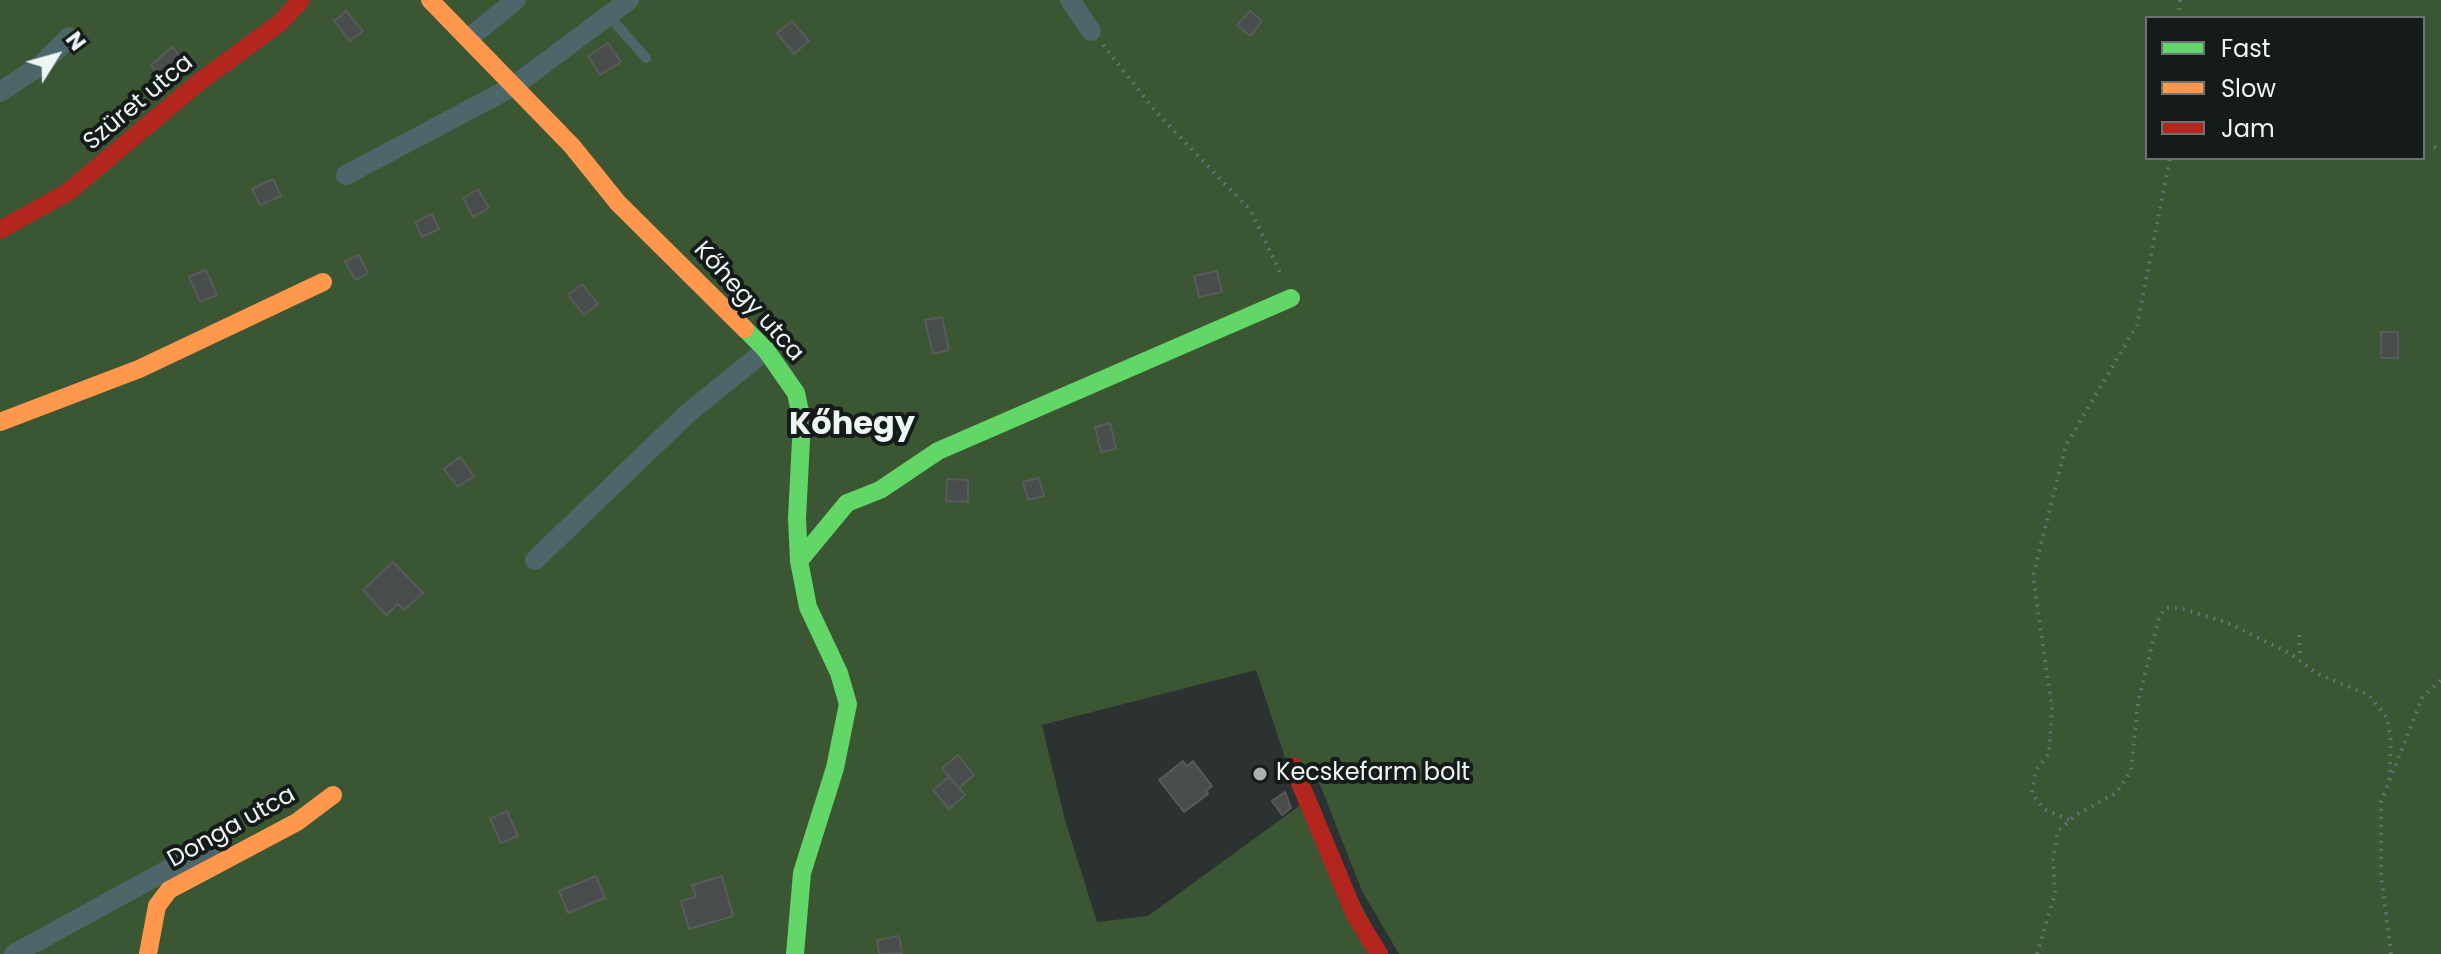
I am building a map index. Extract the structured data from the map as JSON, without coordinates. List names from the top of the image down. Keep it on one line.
{"streets":{"street":["Szüret utca","Kőhegy utca","Donga utca"]},"districts":["Kőhegy"],"places":["Kecskefarm bolt"],"legend":["Fast","Slow","Jam"],"north":"top right"}
